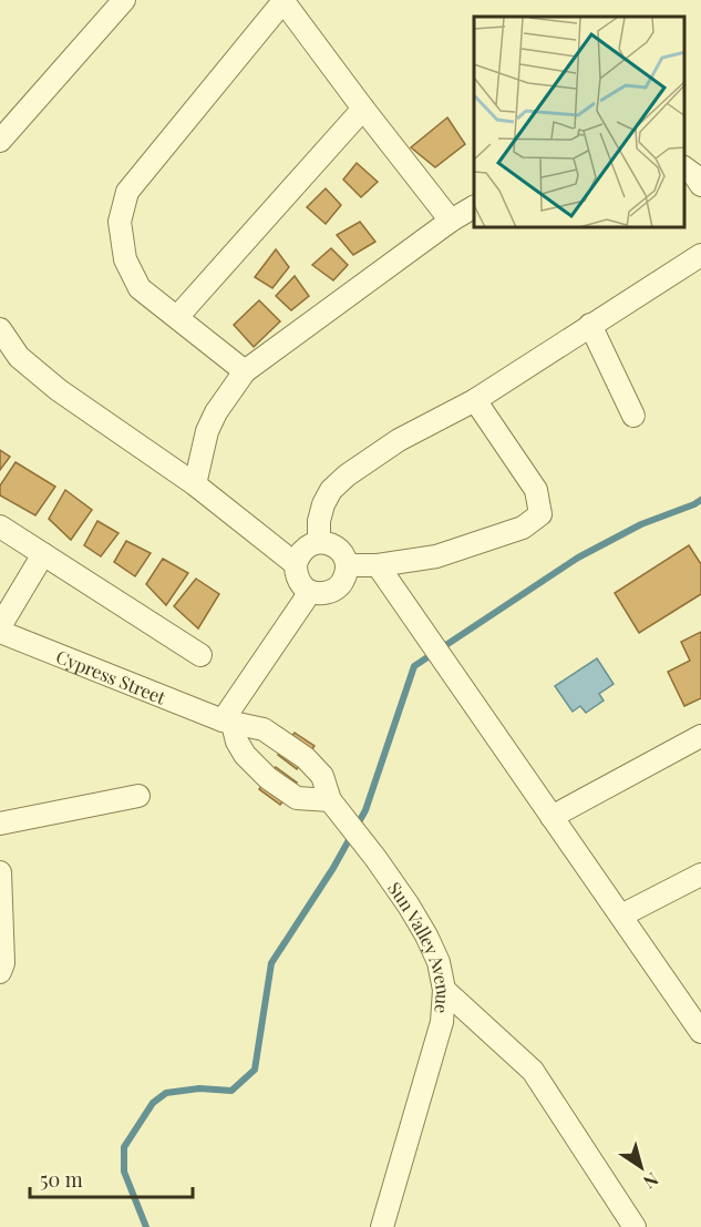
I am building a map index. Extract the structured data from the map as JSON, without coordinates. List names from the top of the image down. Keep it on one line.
{"streets":{"street":["Cypress Street","Sun Valley Avenue"]},"crossings":[["Cypress Street","Sun Valley Avenue"]],"scale_bar":"50 m","north":"bottom right"}
